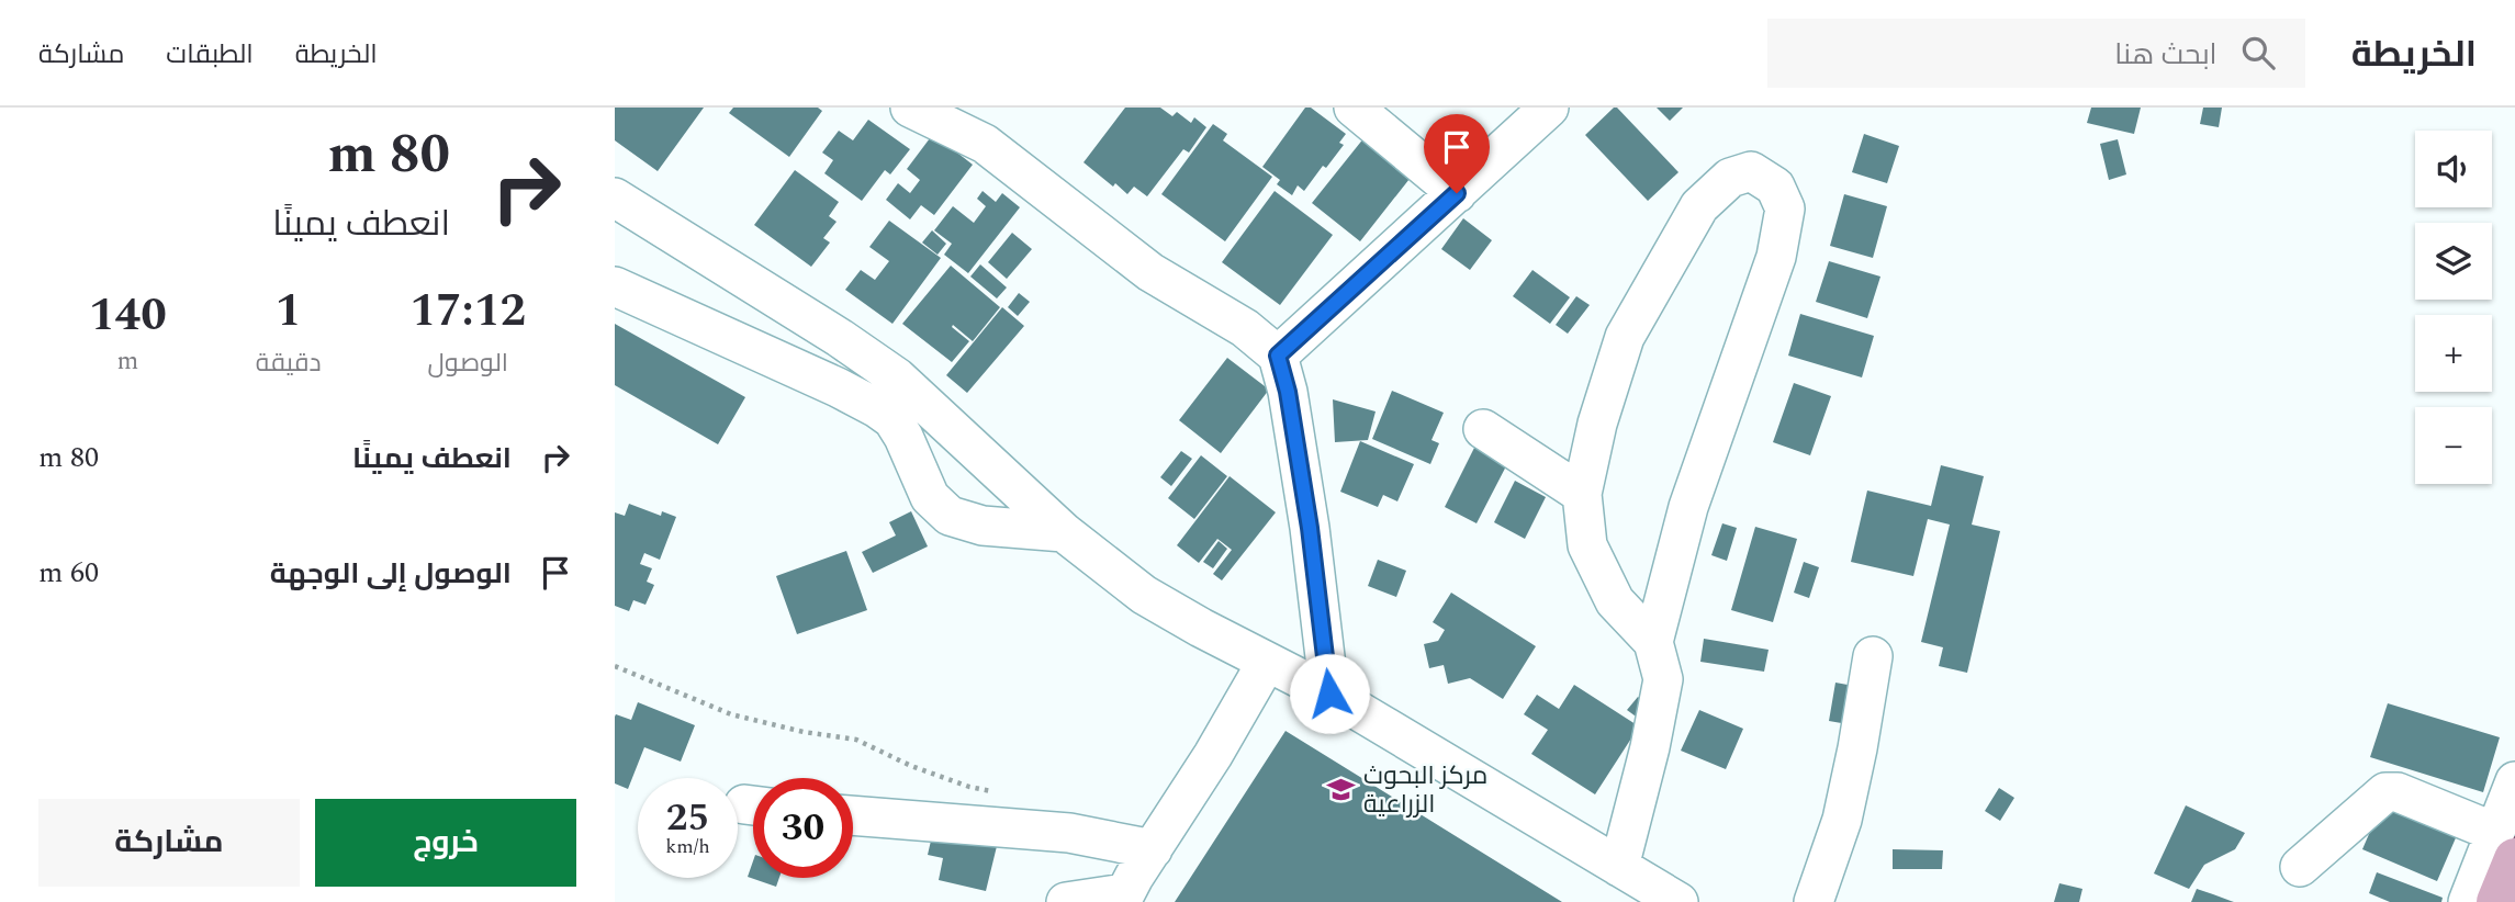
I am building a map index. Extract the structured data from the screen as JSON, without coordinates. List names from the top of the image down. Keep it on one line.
{"places":{"school or university":["مركز البحوث الزراعية"]},"page":{"header":"الخريطة","search":"ابحث هنا","nav":["الخريطة","الطبقات","مشاركة"],"turn":["80 m","انعطف يمينًا"],"map_buttons":["+","−"],"eta":["17:12","الوصول","1","دقيقة","140","m"],"list":[{"name":"انعطف يمينًا","value":"80 m"},{"name":"الوصول إلى الوجهة","value":"60 m"}],"speed":"25 km/h","limit":"30","buttons":["خروج","مشاركة"]}}
